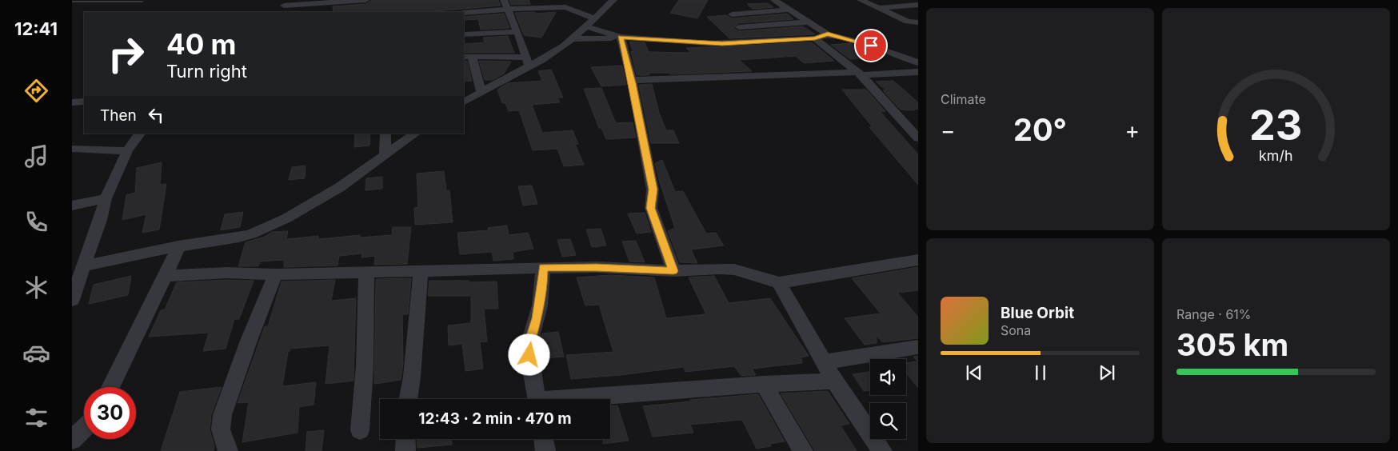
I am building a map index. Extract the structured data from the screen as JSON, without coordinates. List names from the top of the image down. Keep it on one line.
{"page":{"tabs":"12:41","tile":["Climate",["Range · 61%","305 km"]],"turn":["40 m","Turn right"],"then":"Then","heat":["−","20°","+"],"song":["Blue Orbit","Sona"],"limit":"30","trip":"12:43 · 2 min · 470 m","gauge":["23","km/h"]}}
